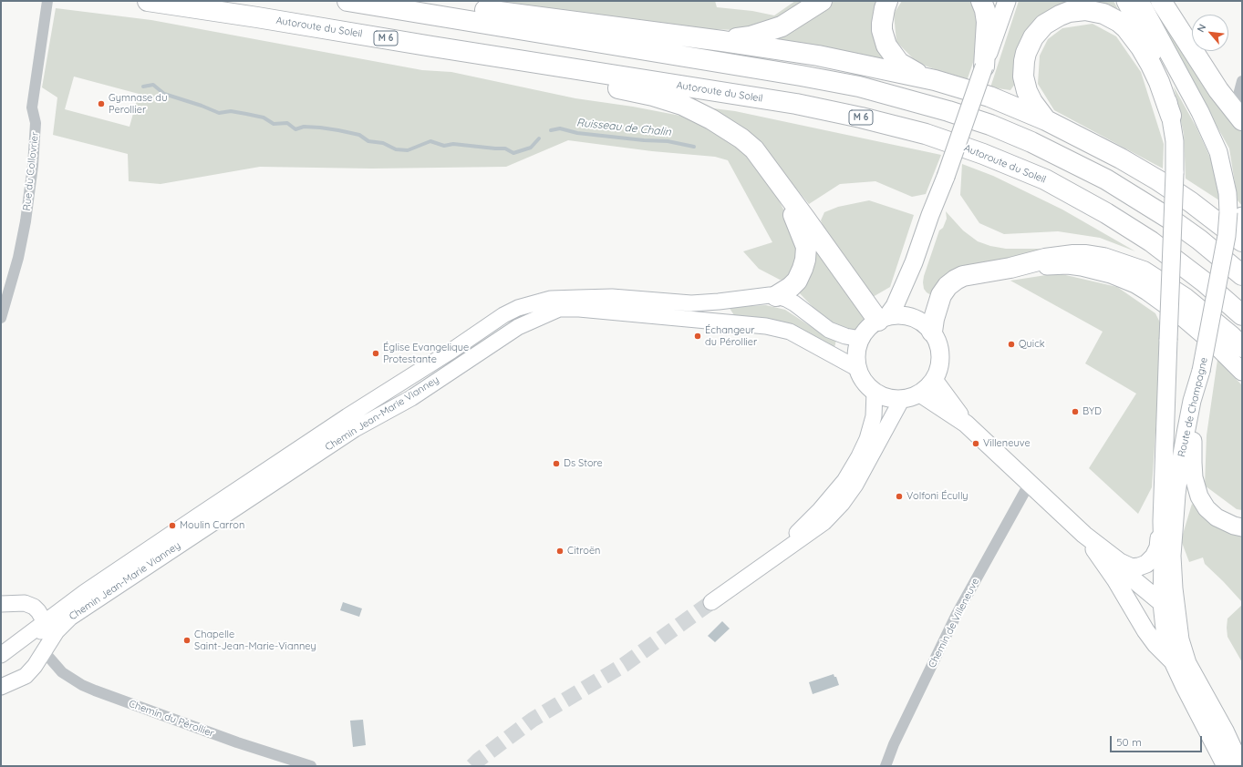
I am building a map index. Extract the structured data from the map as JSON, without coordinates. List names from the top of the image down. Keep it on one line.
{"streets":{"highway":["Autoroute du Soleil","M 6"],"main road":["Route de Champagne"],"street":["Rue du Collovrier","Chemin Jean-Marie Vianney","Chemin de Villeneuve","Chemin du Pérollier"]},"crossings":[["Chemin Jean-Marie Vianney","Chemin du Pérollier"]],"water":["Ruisseau de Chalin"],"places":["Gymnase du Perollier","Échangeur du Pérollier","Quick","Église Evangelique Protestante","BYD","Villeneuve","Ds Store","Volfoni Écully","Moulin Carron","Citroën","Chapelle Saint-Jean-Marie-Vianney"],"scale_bar":"50 m","north":"top left"}
